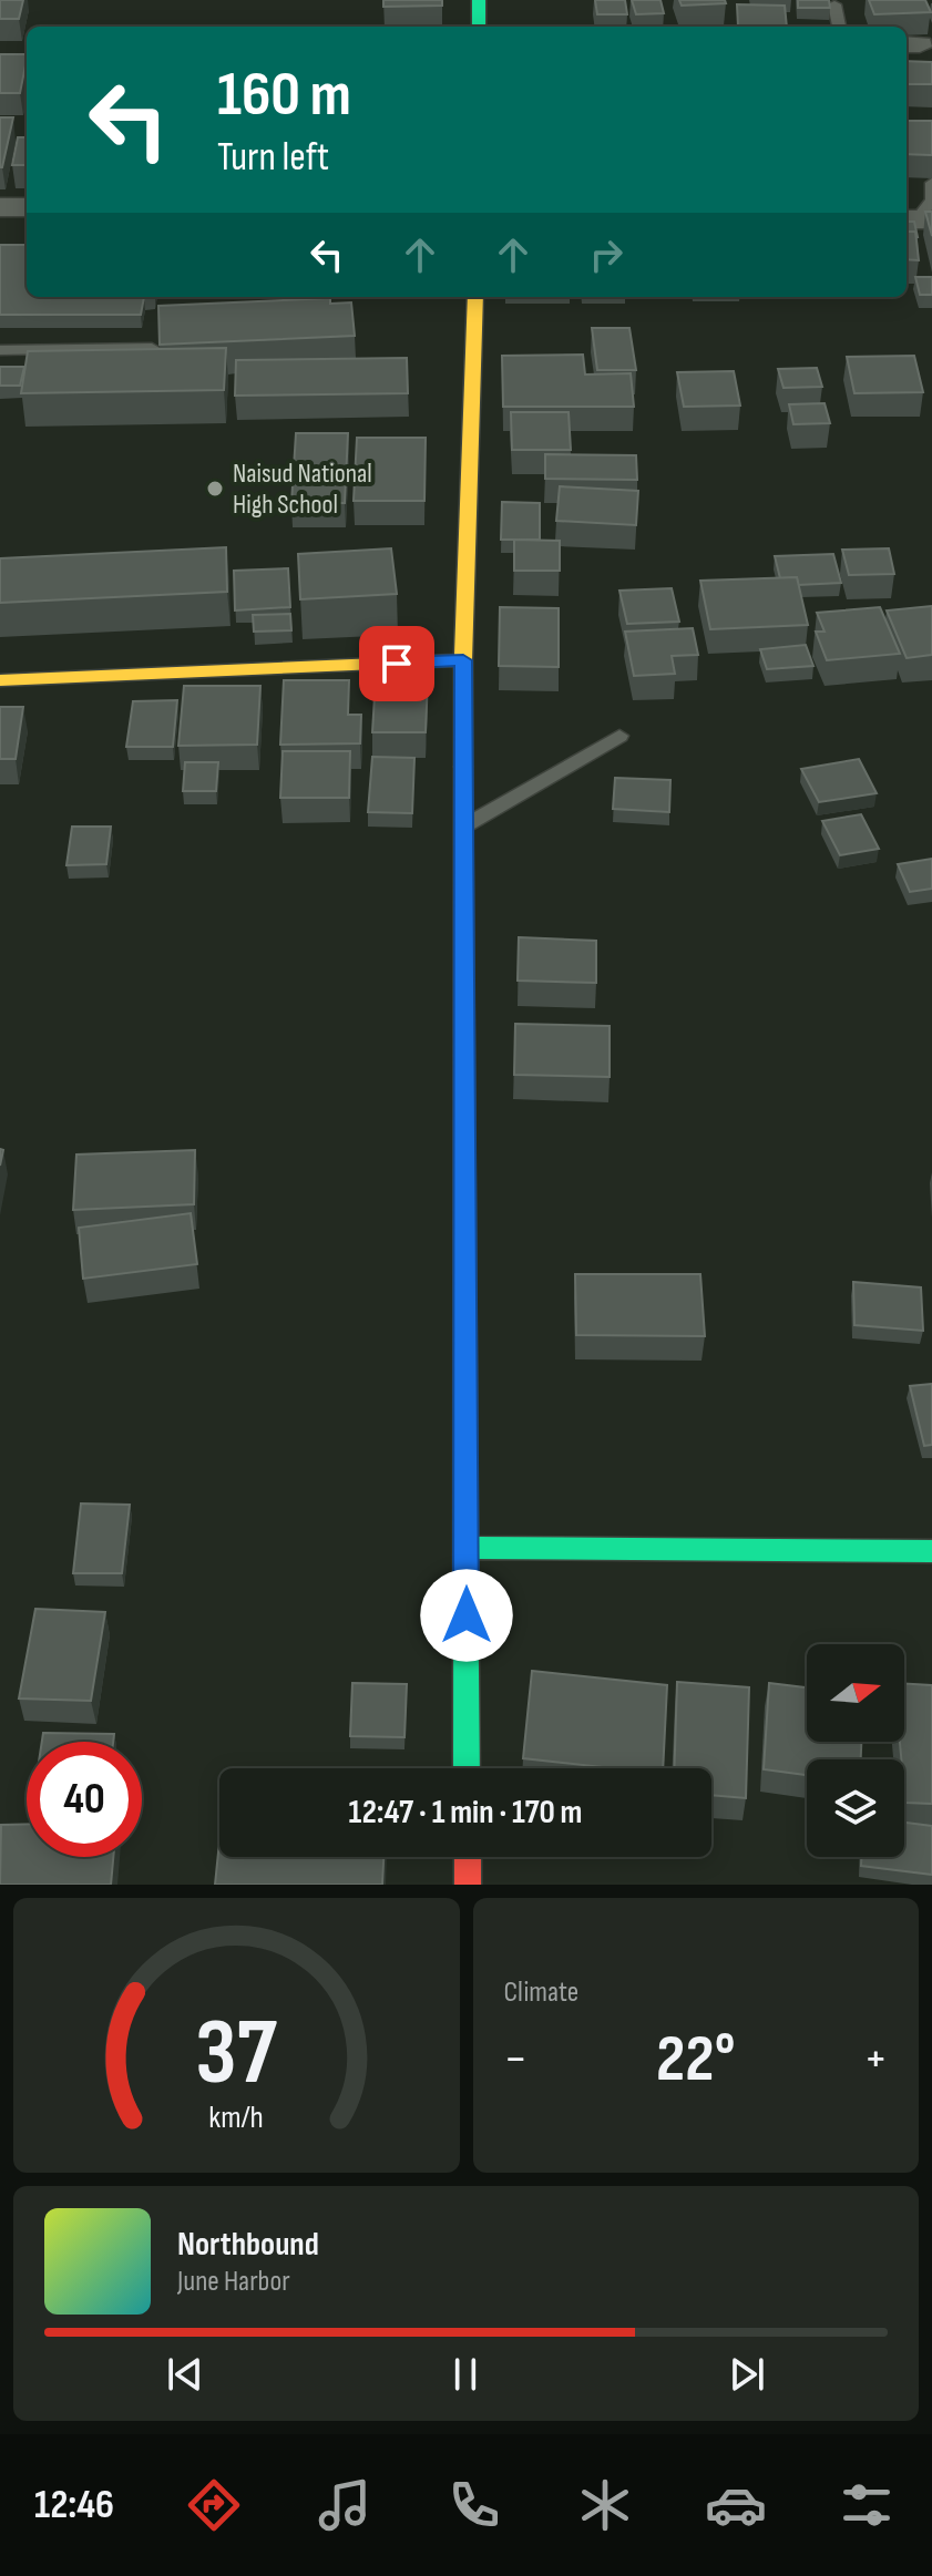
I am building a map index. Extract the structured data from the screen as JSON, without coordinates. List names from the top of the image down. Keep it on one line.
{"places":["Naisud National High School"],"north":"right","page":{"turn":["160 m","Turn left"],"limit":"40","trip":"12:47 · 1 min · 170 m","tile":"Climate","heat":["−","22°","+"],"song":["Northbound","June Harbor"],"tabs":"12:46","gauge":["37","km/h"]}}
